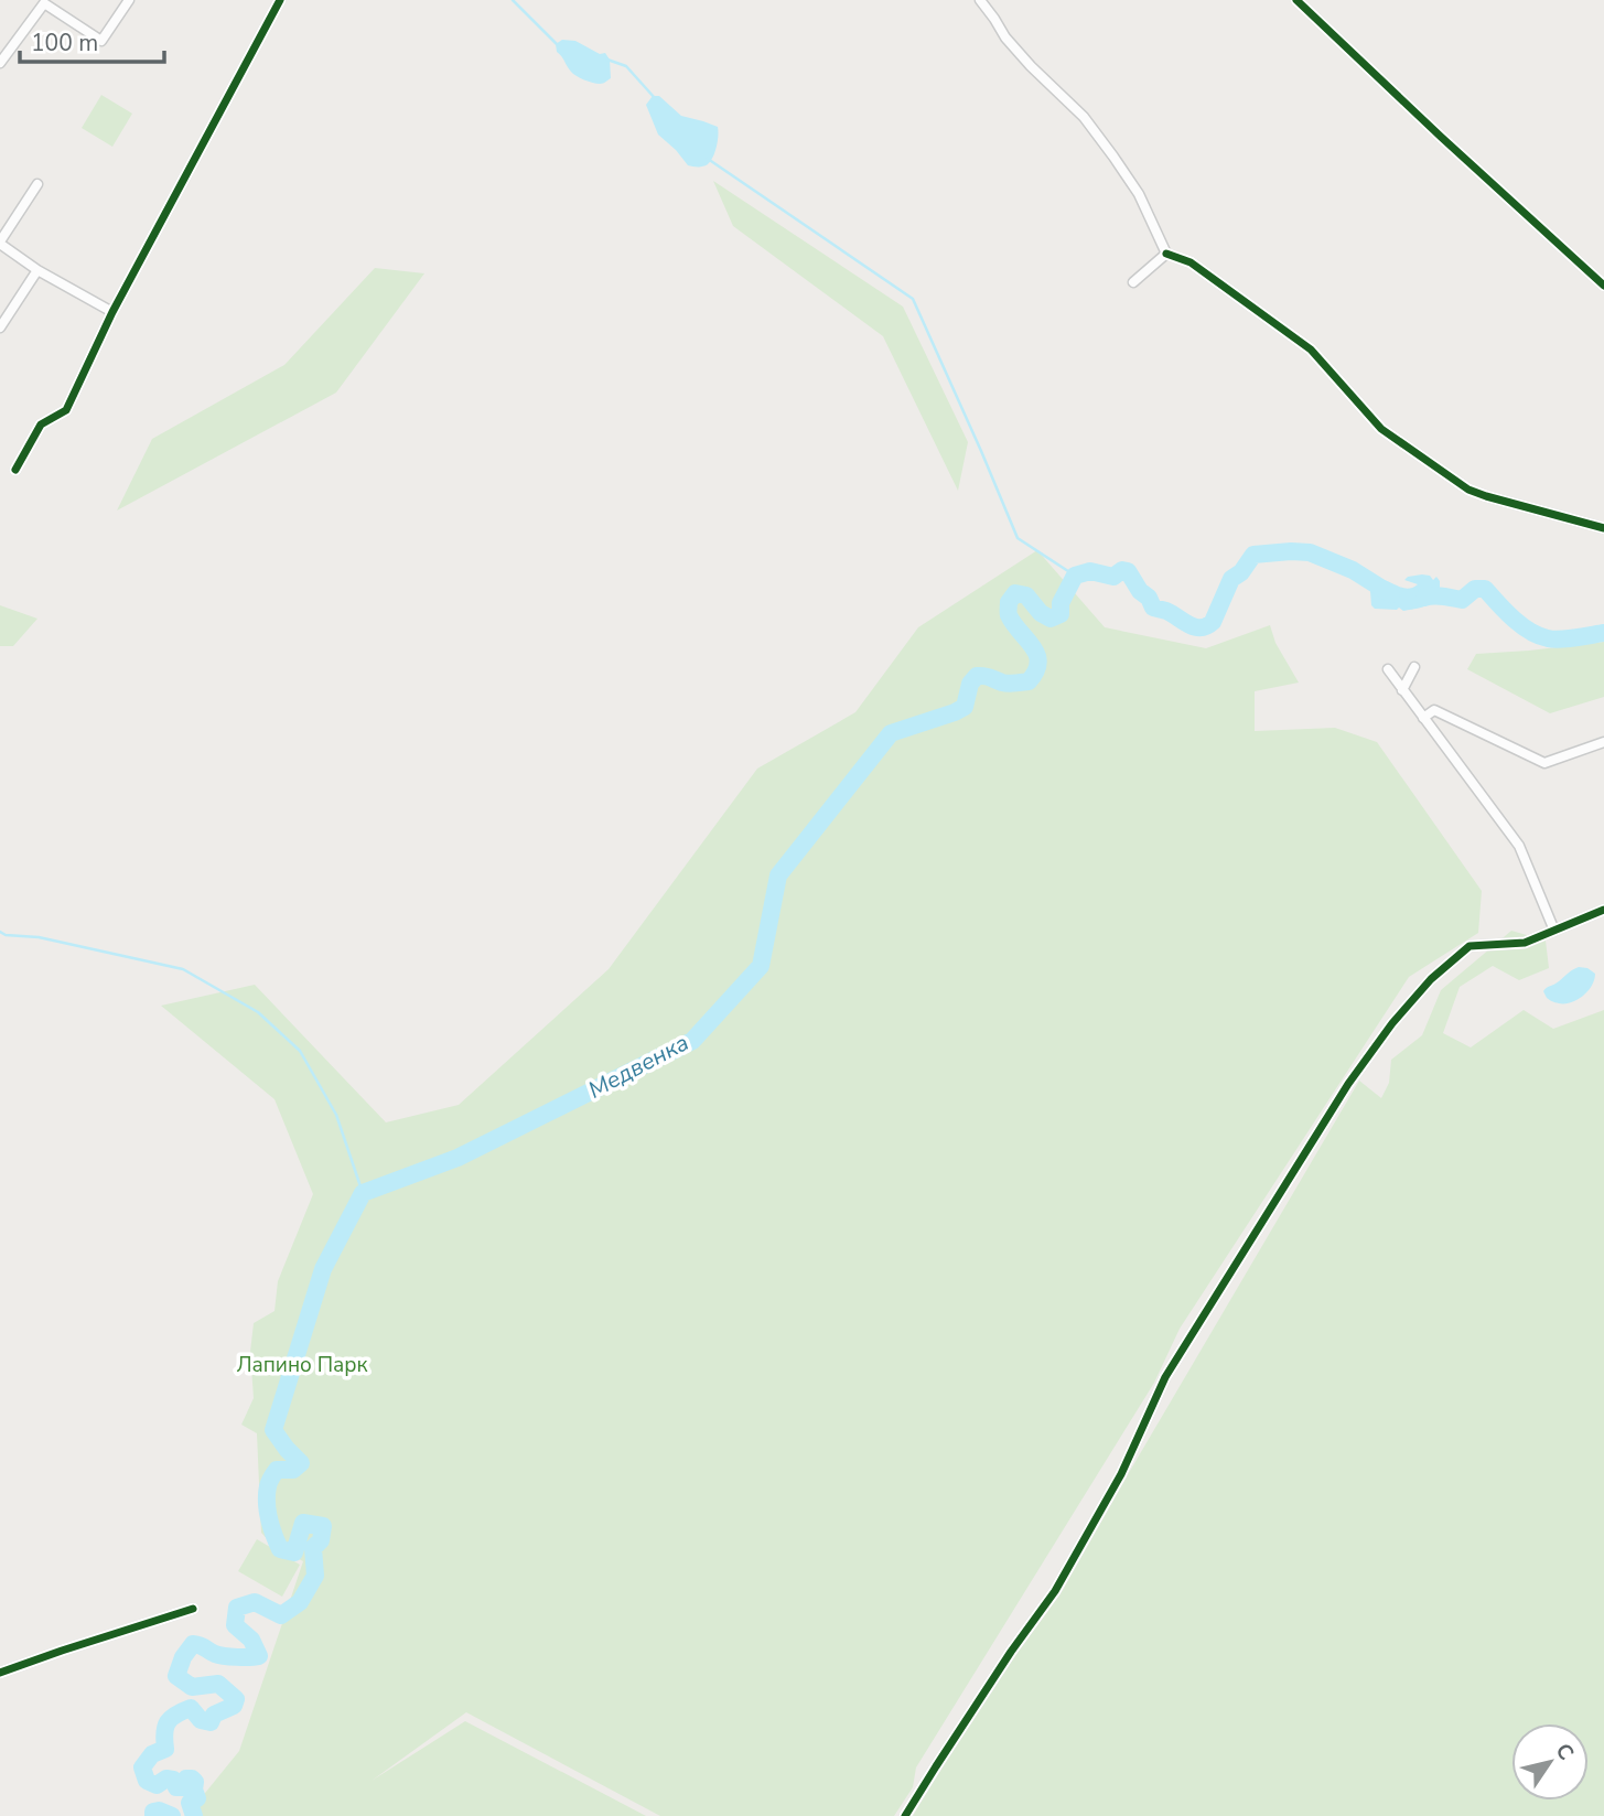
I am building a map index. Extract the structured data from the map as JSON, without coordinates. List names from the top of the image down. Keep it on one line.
{"water":["Медвенка"],"parks":["Лапино Парк"],"scale_bar":"100 m","north":"top right"}
